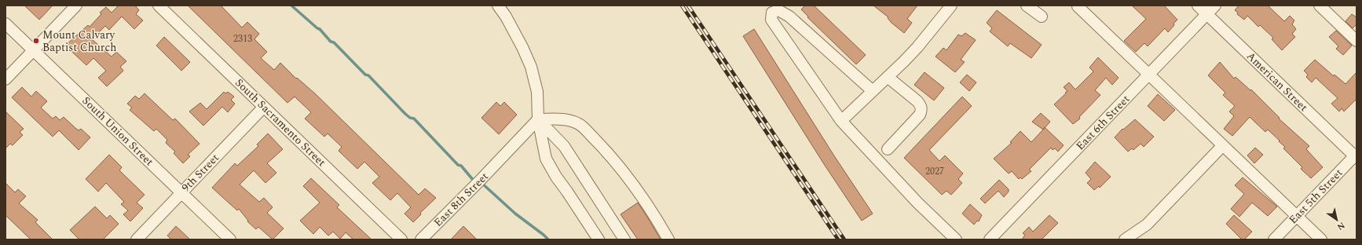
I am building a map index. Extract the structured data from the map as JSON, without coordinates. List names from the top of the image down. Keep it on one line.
{"streets":{"street":["American Street","South Sacramento Street","East 6th Street","South Union Street","9th Street","East 5th Street","East 8th Street"]},"crossings":[["American Street","East 6th Street"],["American Street","East 5th Street"],["South Sacramento Street","9th Street"],["South Union Street","9th Street"]],"places":["Mount Calvary Baptist Church"],"house_numbers":["2313","2027"],"north":"bottom right"}
